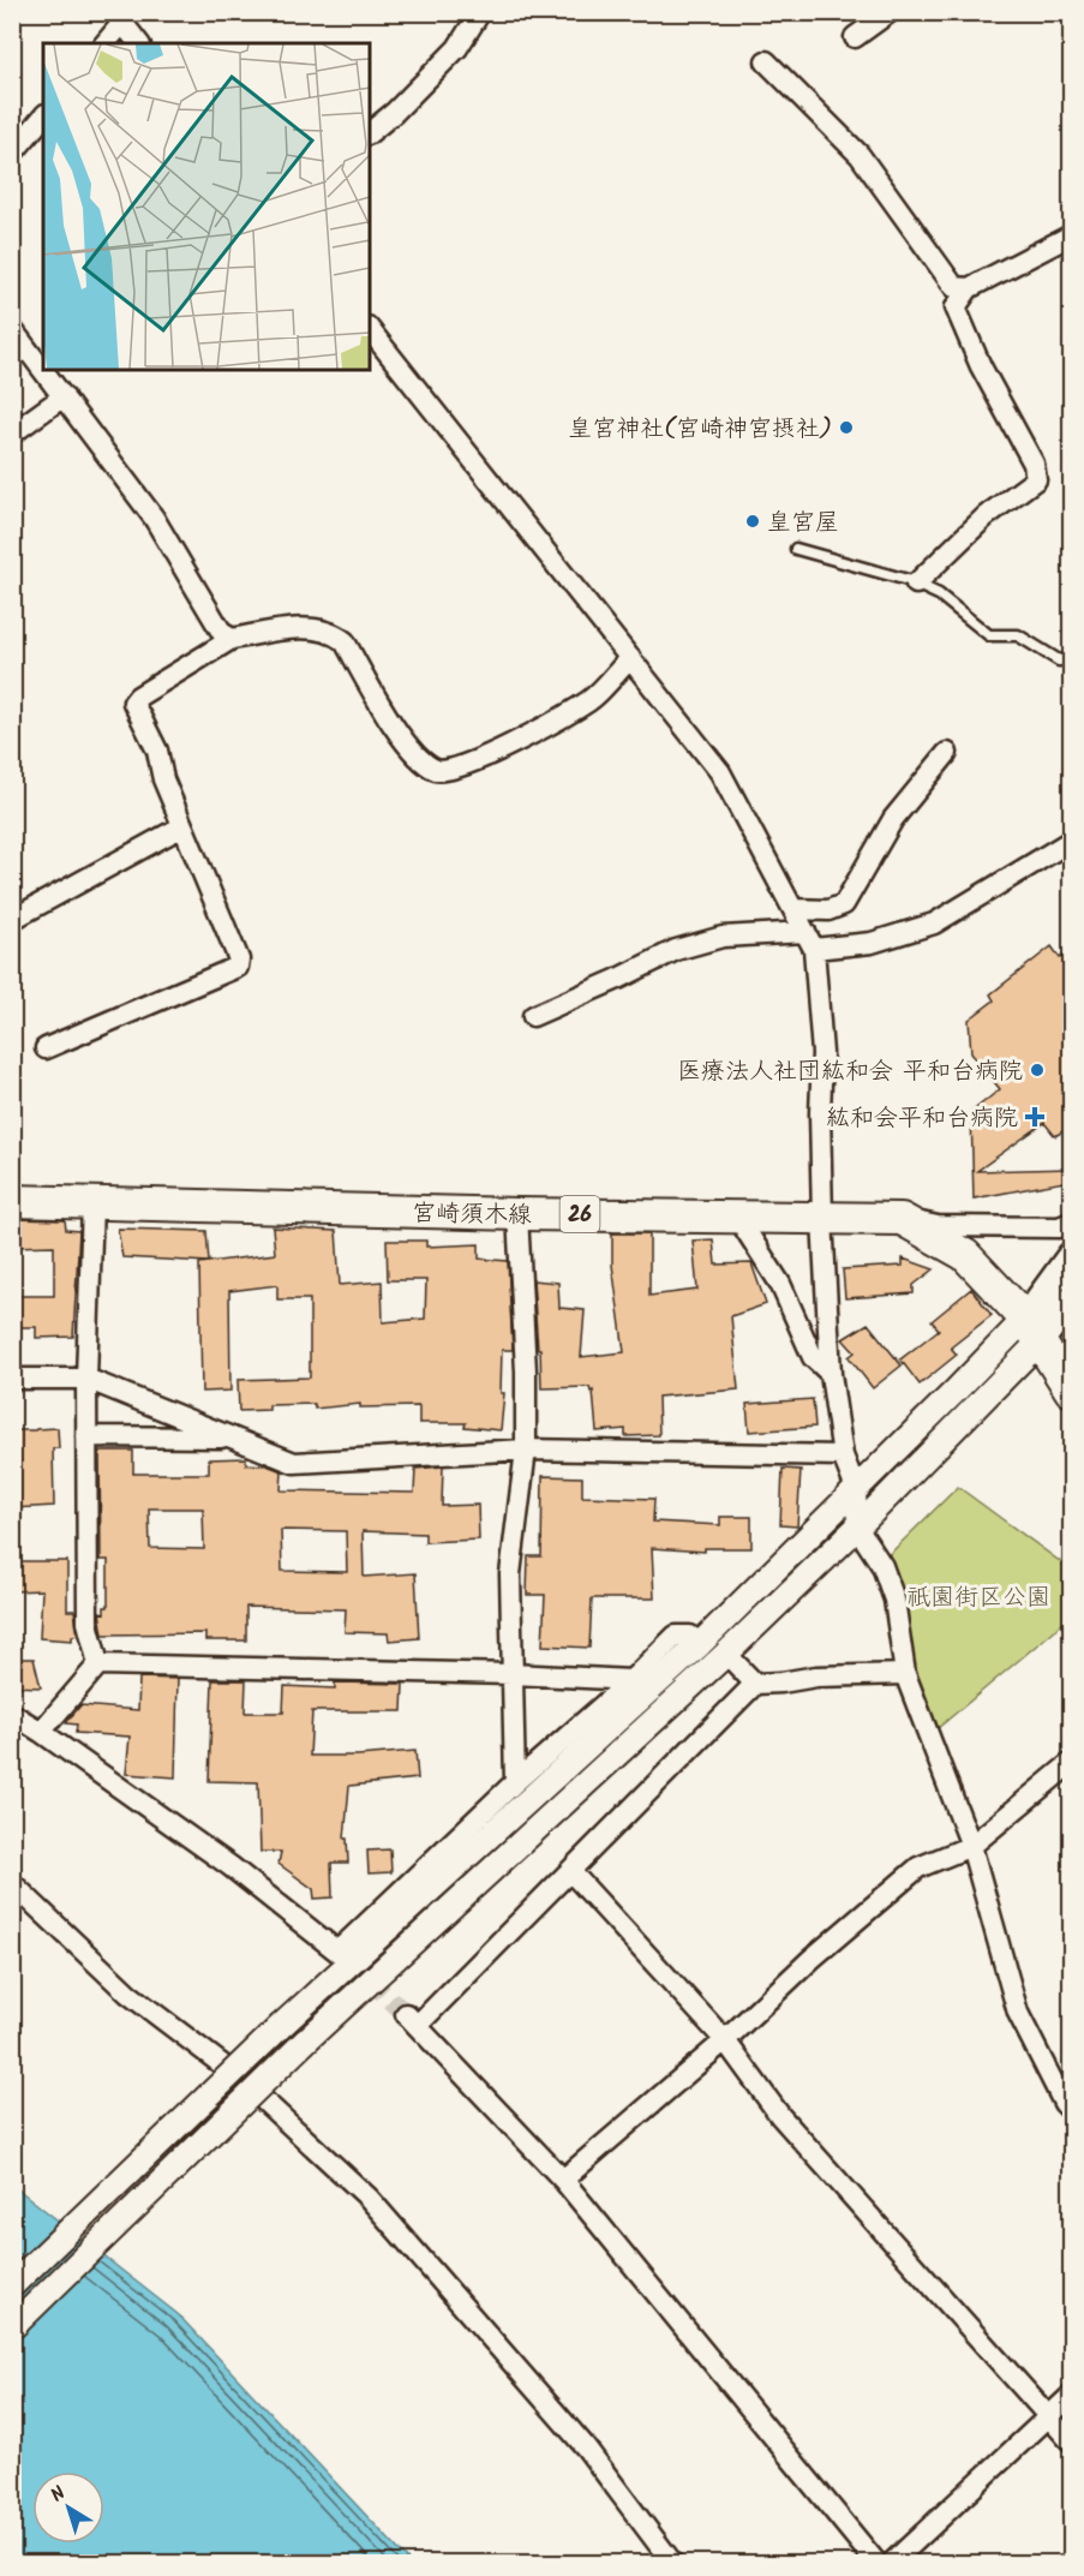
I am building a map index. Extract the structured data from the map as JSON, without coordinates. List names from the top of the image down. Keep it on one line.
{"streets":{"main road":["宮崎須木線","26"]},"parks":["祇園街区公園"],"places":{"other":["皇宮神社(宮崎神宮摂社)","皇宮屋","医療法人社団紘和会 平和台病院"],"health":["紘和会平和台病院"]},"north":"top left"}
